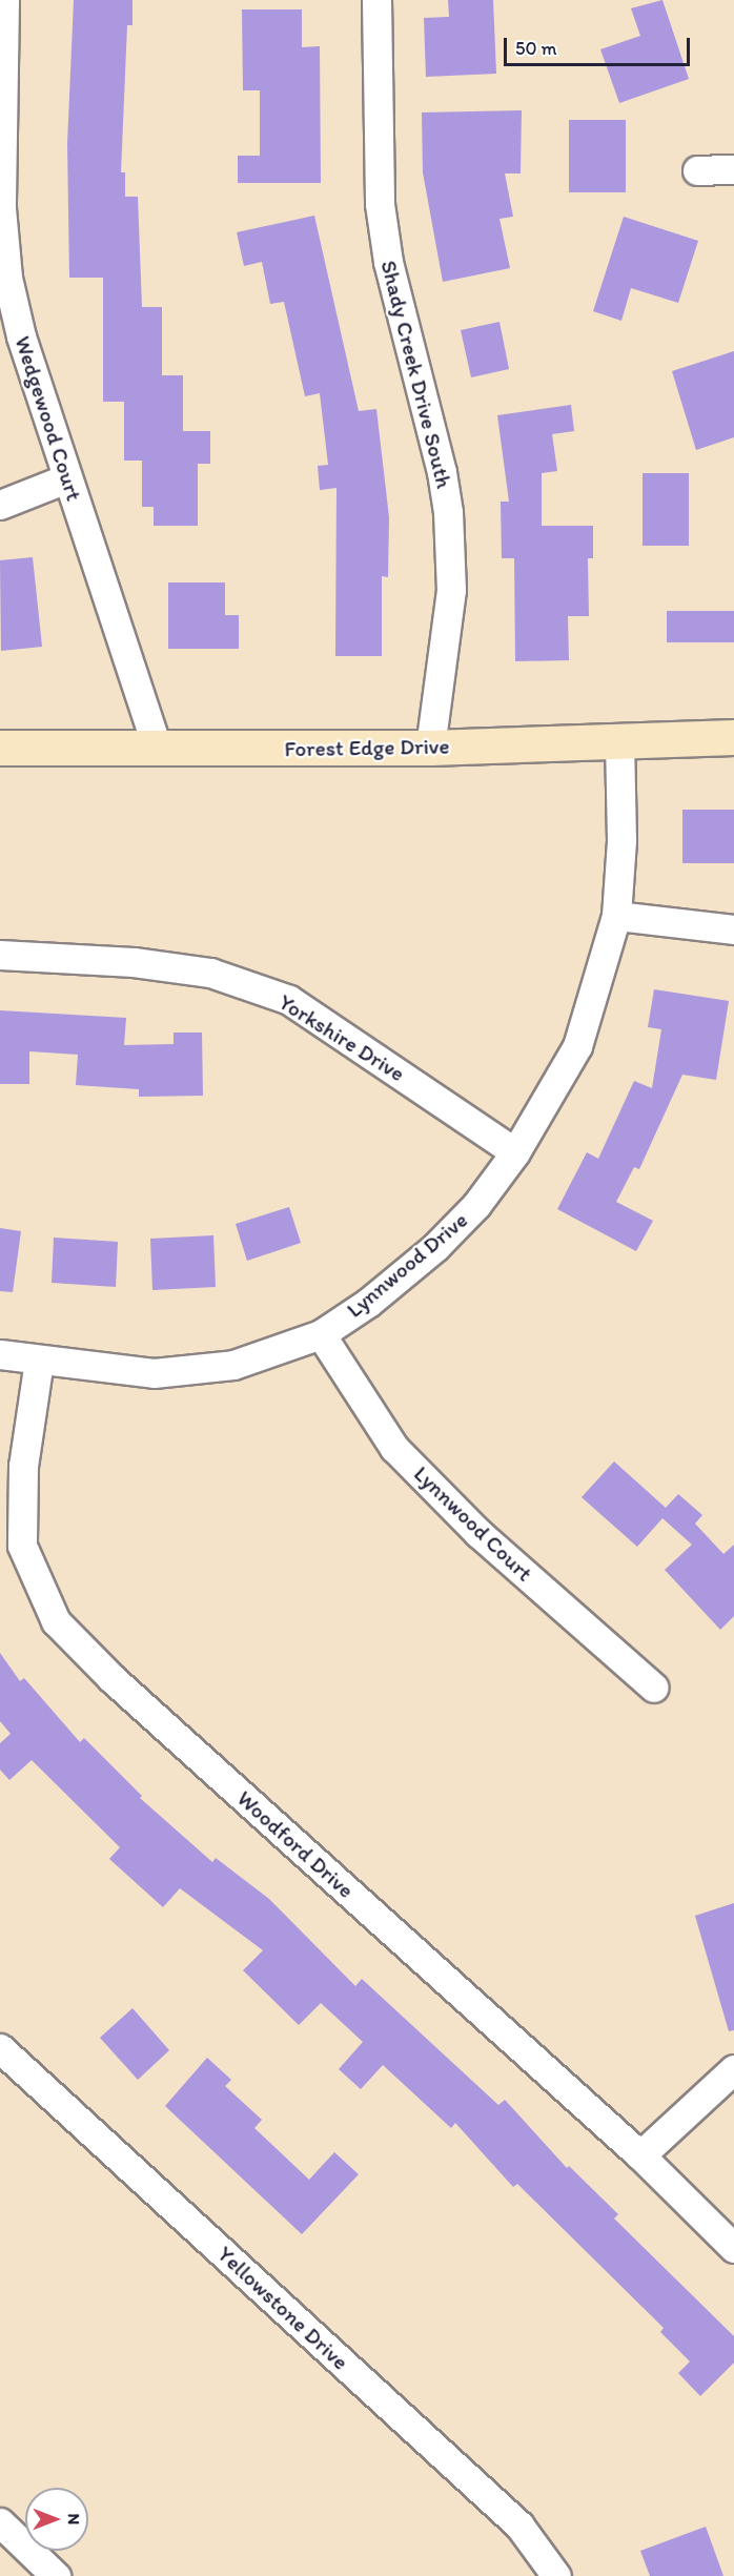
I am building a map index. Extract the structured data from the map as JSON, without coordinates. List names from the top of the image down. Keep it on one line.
{"streets":{"street":["Shady Creek Drive South","Wedgewood Court","Forest Edge Drive","Yorkshire Drive","Lynnwood Drive","Lynnwood Court","Woodford Drive","Yellowstone Drive"]},"crossings":[["Shady Creek Drive South","Forest Edge Drive"],["Wedgewood Court","Forest Edge Drive"],["Forest Edge Drive","Lynnwood Drive"],["Yorkshire Drive","Lynnwood Drive"],["Lynnwood Drive","Lynnwood Court"],["Lynnwood Drive","Woodford Drive"]],"scale_bar":"50 m","north":"right"}
